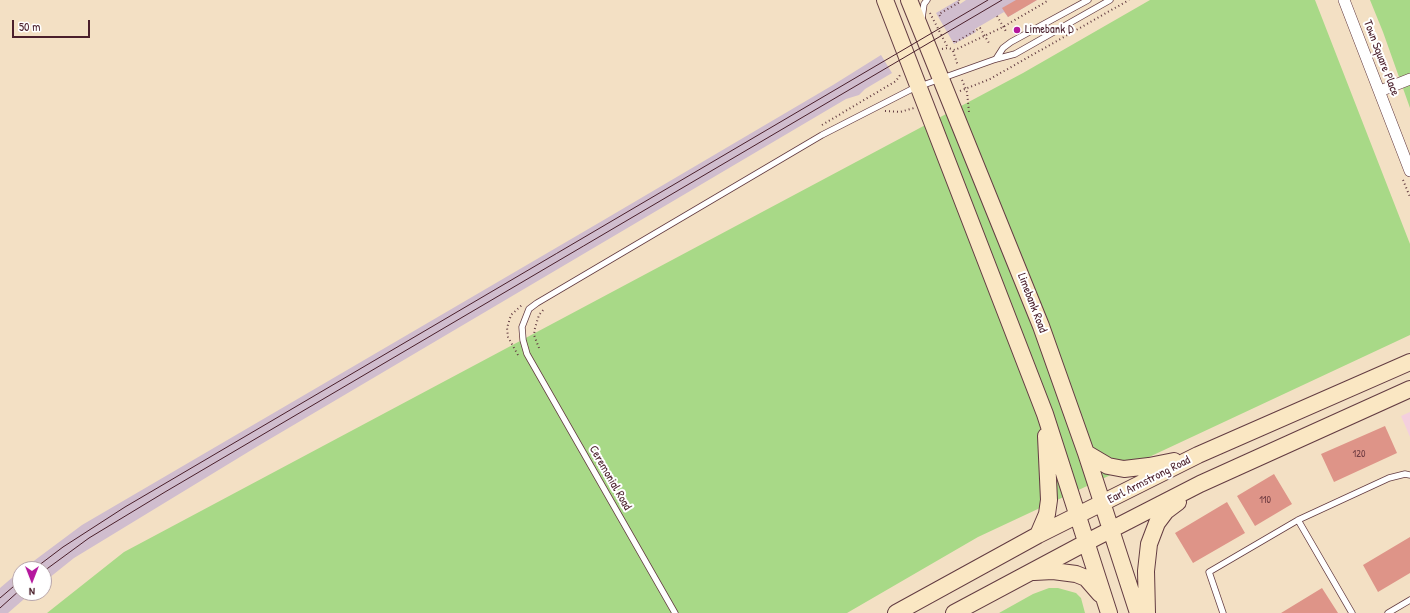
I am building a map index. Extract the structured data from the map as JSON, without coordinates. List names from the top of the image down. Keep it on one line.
{"streets":{"main road":["Limebank Road","Earl Armstrong Road"],"street":["Town Square Place"],"lane":["Ceremonial Road"]},"crossings":[["Limebank Road","Ceremonial Road"],["Limebank Road","Earl Armstrong Road"]],"places":["Limebank D"],"house_numbers":["120","110"],"scale_bar":"50 m","north":"bottom"}
